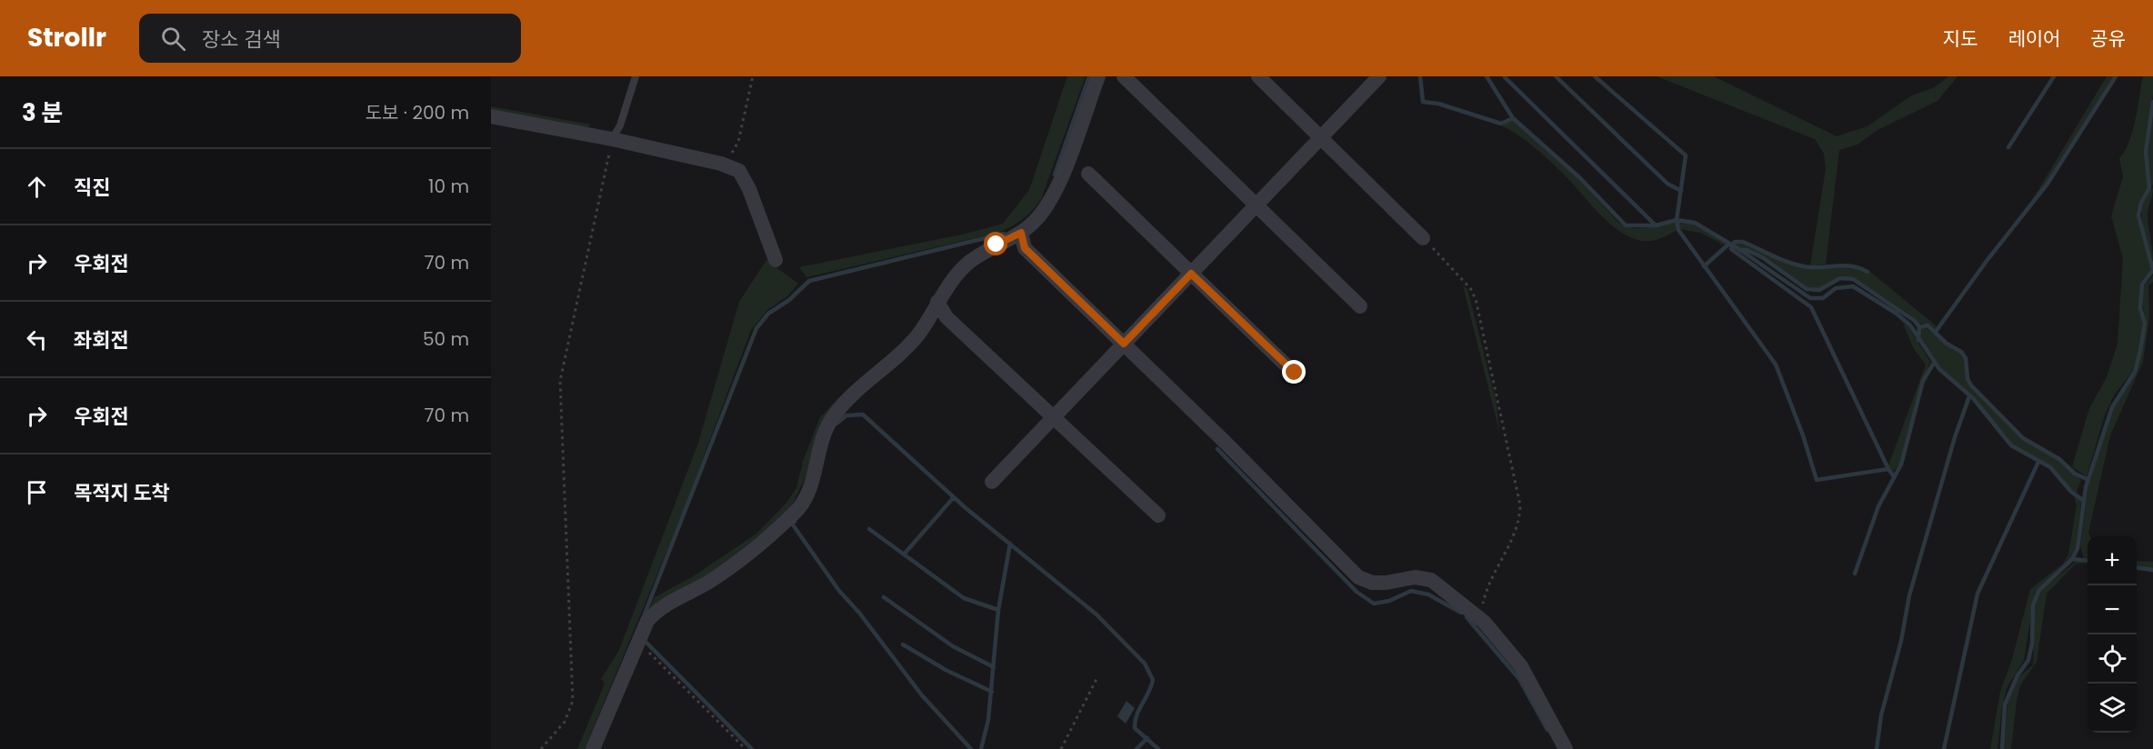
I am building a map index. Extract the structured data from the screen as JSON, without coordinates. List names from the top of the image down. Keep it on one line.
{"page":{"header":"Strollr","search":"장소 검색","nav":["지도","레이어","공유"],"heading":["3 분","도보 · 200 m"],"list":[["직진","10 m"],["우회전","70 m"],["좌회전","50 m"],["우회전","70 m"],"목적지 도착"],"map_buttons":["+","−"]}}
